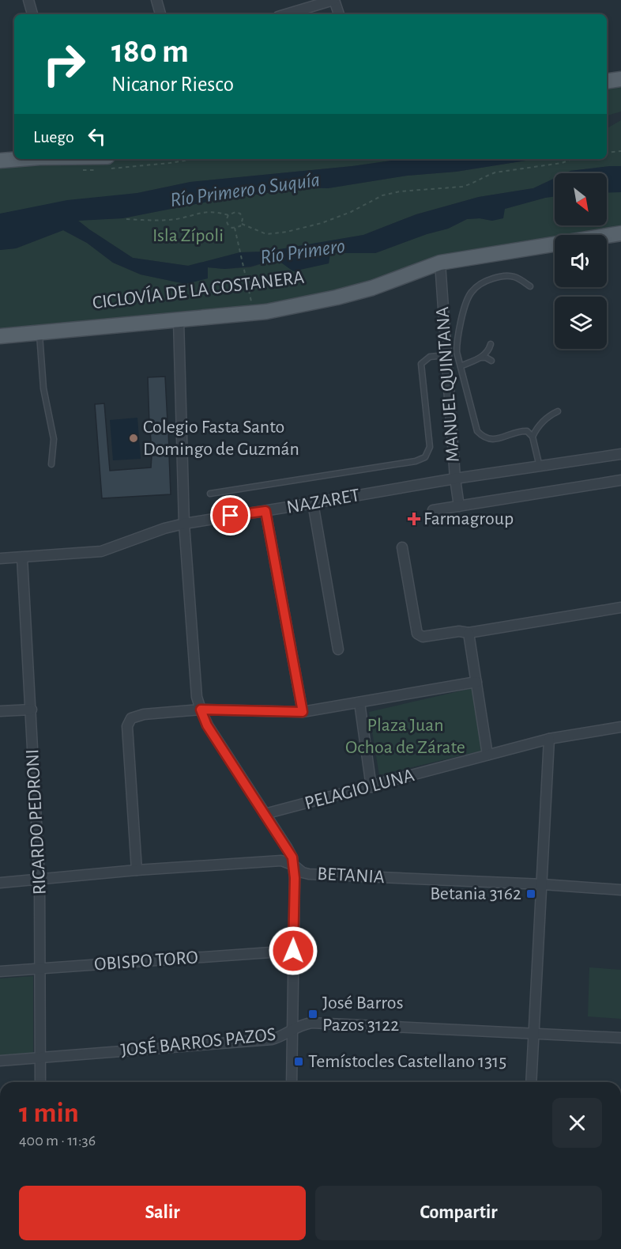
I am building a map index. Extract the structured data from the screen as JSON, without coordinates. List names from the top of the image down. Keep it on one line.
{"streets":{"street":["MANUEL QUINTANA","NAZARET","PELAGIO LUNA","RICARDO PEDRONI","BETANIA","OBISPO TORO","JOSÉ BARROS PAZOS"]},"crossings":[["MANUEL QUINTANA","NAZARET"],["NAZARET","RICARDO PEDRONI"],["RICARDO PEDRONI","BETANIA"],["RICARDO PEDRONI","OBISPO TORO"],["RICARDO PEDRONI","JOSÉ BARROS PAZOS"]],"water":["Río Primero o Suquía","Río Primero"],"parks":["Isla Zípoli","Plaza Juan Ochoa de Zárate"],"places":{"other":["Colegio Fasta Santo Domingo de Guzmán"],"health":["Farmagroup"],"transit":["Betania 3162","José Barros Pazos 3122","Temístocles Castellano 1315"]},"north":"bottom right","page":{"turn":["180 m","Nicanor Riesco"],"then":"Luego","heading":["1 min","400 m · 11:36"],"buttons":["Salir","Compartir"]}}
